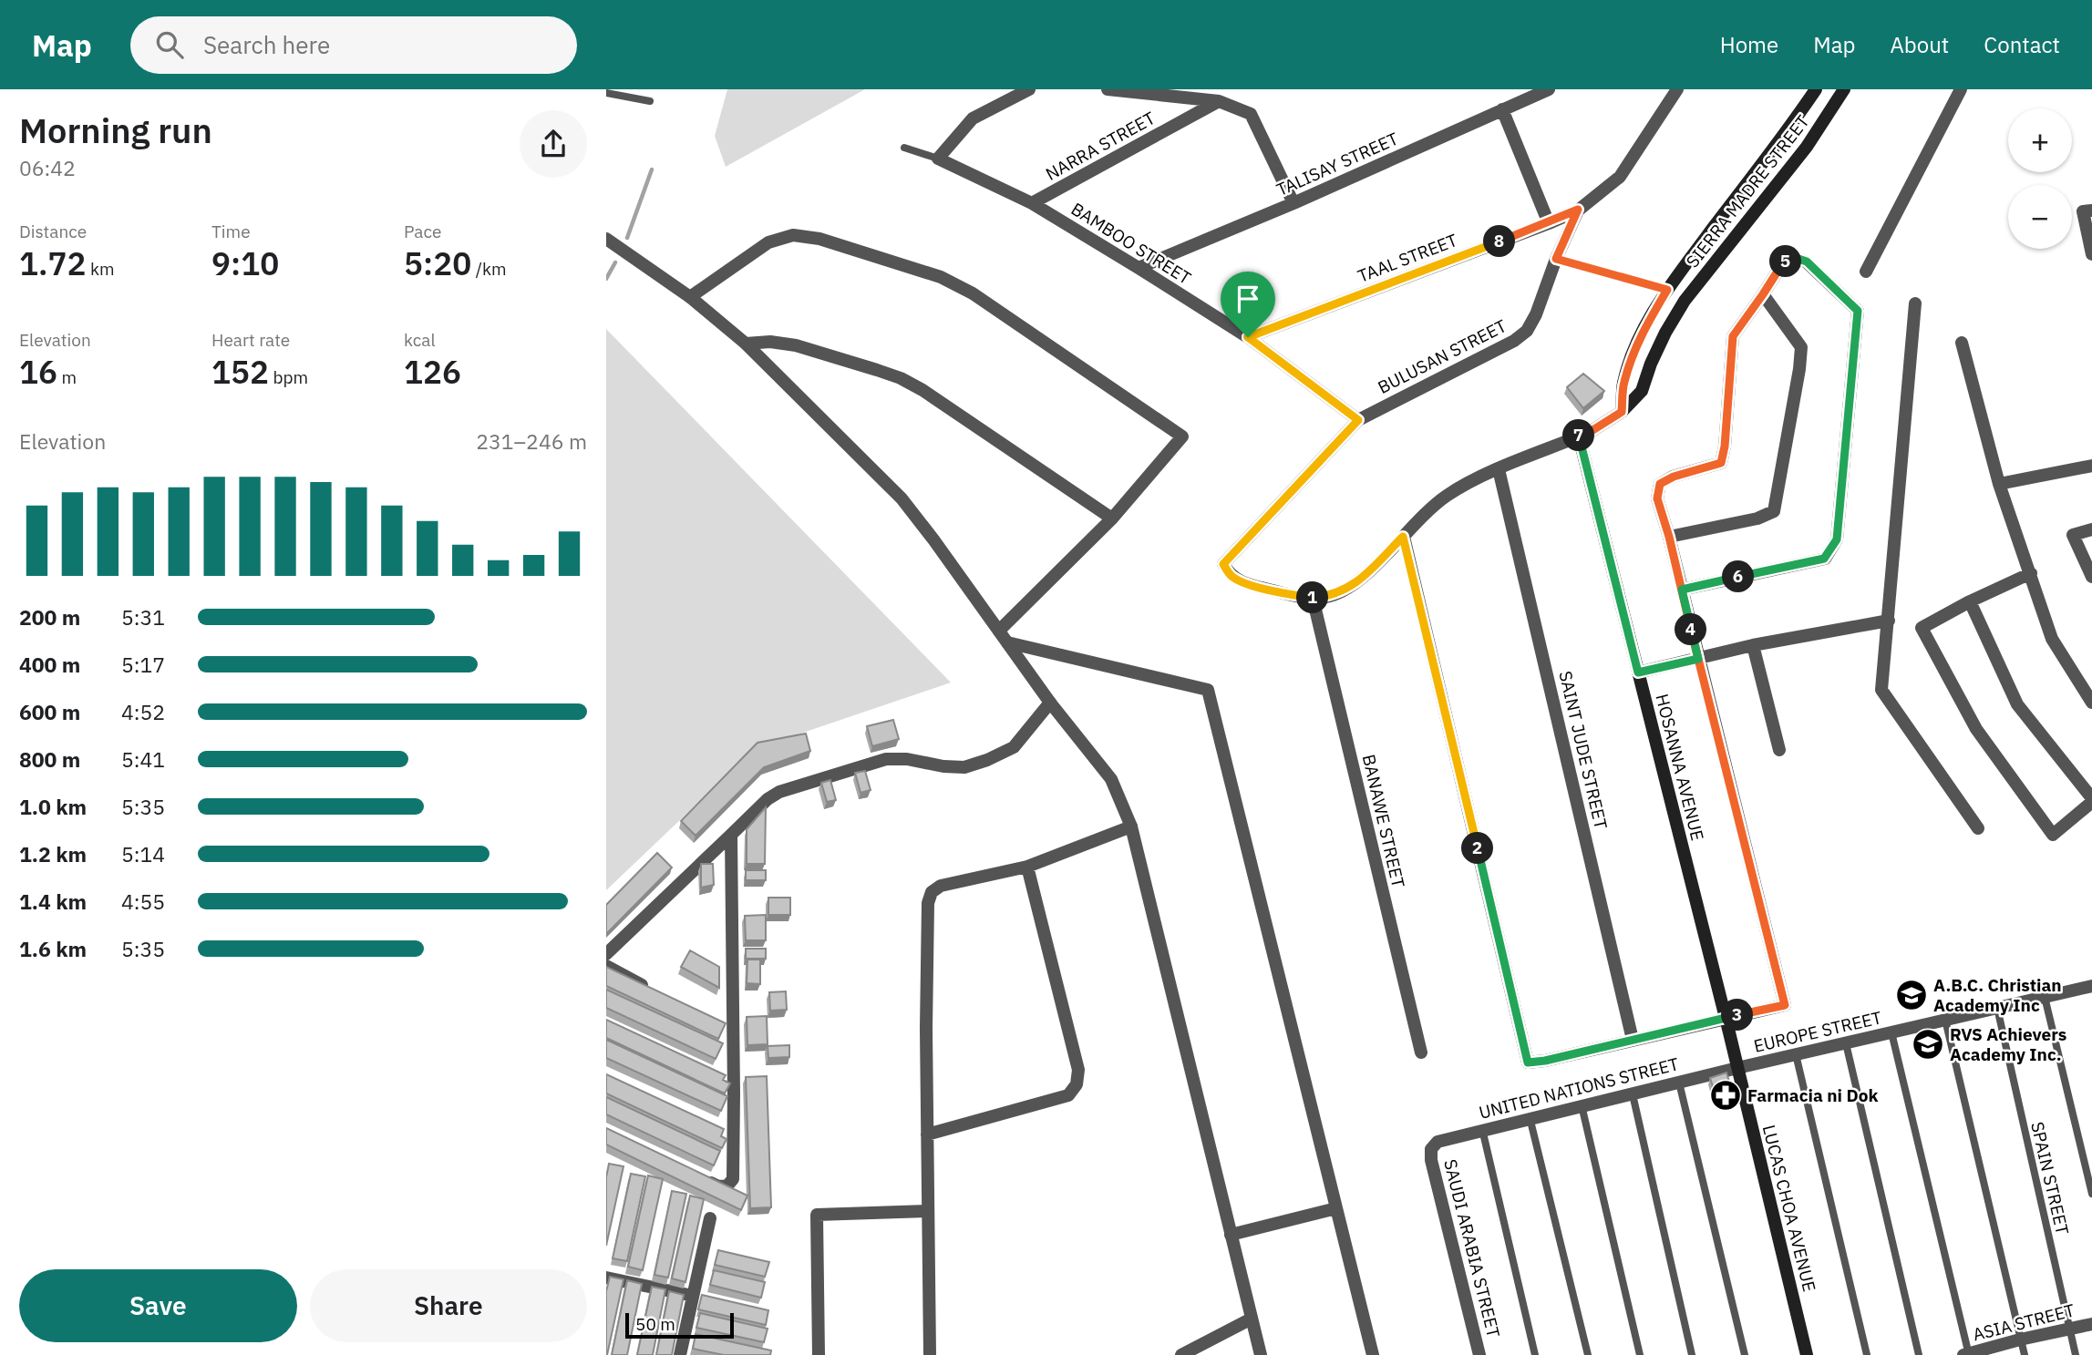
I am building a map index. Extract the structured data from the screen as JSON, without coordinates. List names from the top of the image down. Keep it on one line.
{"streets":{"main road":["SIERRA MADRE STREET","HOSANNA AVENUE","LUCAS CHOA AVENUE"],"street":["NARRA STREET","TALISAY STREET","BAMBOO STREET","TAAL STREET","BULUSAN STREET","SAINT JUDE STREET","BANAWE STREET","EUROPE STREET","UNITED NATIONS STREET","SAUDI ARABIA STREET","ASIA STREET"],"lane":["SPAIN STREET"]},"crossings":[["NARRA STREET","BAMBOO STREET"],["TALISAY STREET","BAMBOO STREET"],["SIERRA MADRE STREET","BULUSAN STREET"],["SIERRA MADRE STREET","SAINT JUDE STREET"],["SIERRA MADRE STREET","HOSANNA AVENUE"],["SIERRA MADRE STREET","BANAWE STREET"],["BAMBOO STREET","TAAL STREET"],["BAMBOO STREET","BULUSAN STREET"],["TAAL STREET","BULUSAN STREET"],["HOSANNA AVENUE","LUCAS CHOA AVENUE"],["EUROPE STREET","UNITED NATIONS STREET"],["EUROPE STREET","SPAIN STREET"],["EUROPE STREET","LUCAS CHOA AVENUE"],["UNITED NATIONS STREET","LUCAS CHOA AVENUE"],["UNITED NATIONS STREET","SAUDI ARABIA STREET"],["SPAIN STREET","ASIA STREET"]],"places":{"school or university":["A.B.C. Christian Academy Inc","RVS Achievers Academy Inc."],"pharmacy":["Farmacia ni Dok"]},"scale_bar":"50 m","page":{"header":"Map","search":"Search here","nav":["Home","Map","About","Contact"],"heading":["Morning run","06:42"],"map_buttons":["+","−"],"stats":[["Distance","1.72 km"],["Time","9:10"],["Pace","5:20 /km"],["Elevation","16 m"],["Heart rate","152 bpm"],["kcal","126"]],"pins":["8","5","7","6","1","4","2","3"],"chart":["Elevation","231–246 m"],"list":[{"name":"200 m","note":"5:31"},{"name":"400 m","note":"5:17"},{"name":"600 m","note":"4:52"},{"name":"800 m","note":"5:41"},{"name":"1.0 km","note":"5:35"},{"name":"1.2 km","note":"5:14"},{"name":"1.4 km","note":"4:55"},{"name":"1.6 km","note":"5:35"}],"buttons":["Save","Share"],"scale":"50 m"}}
